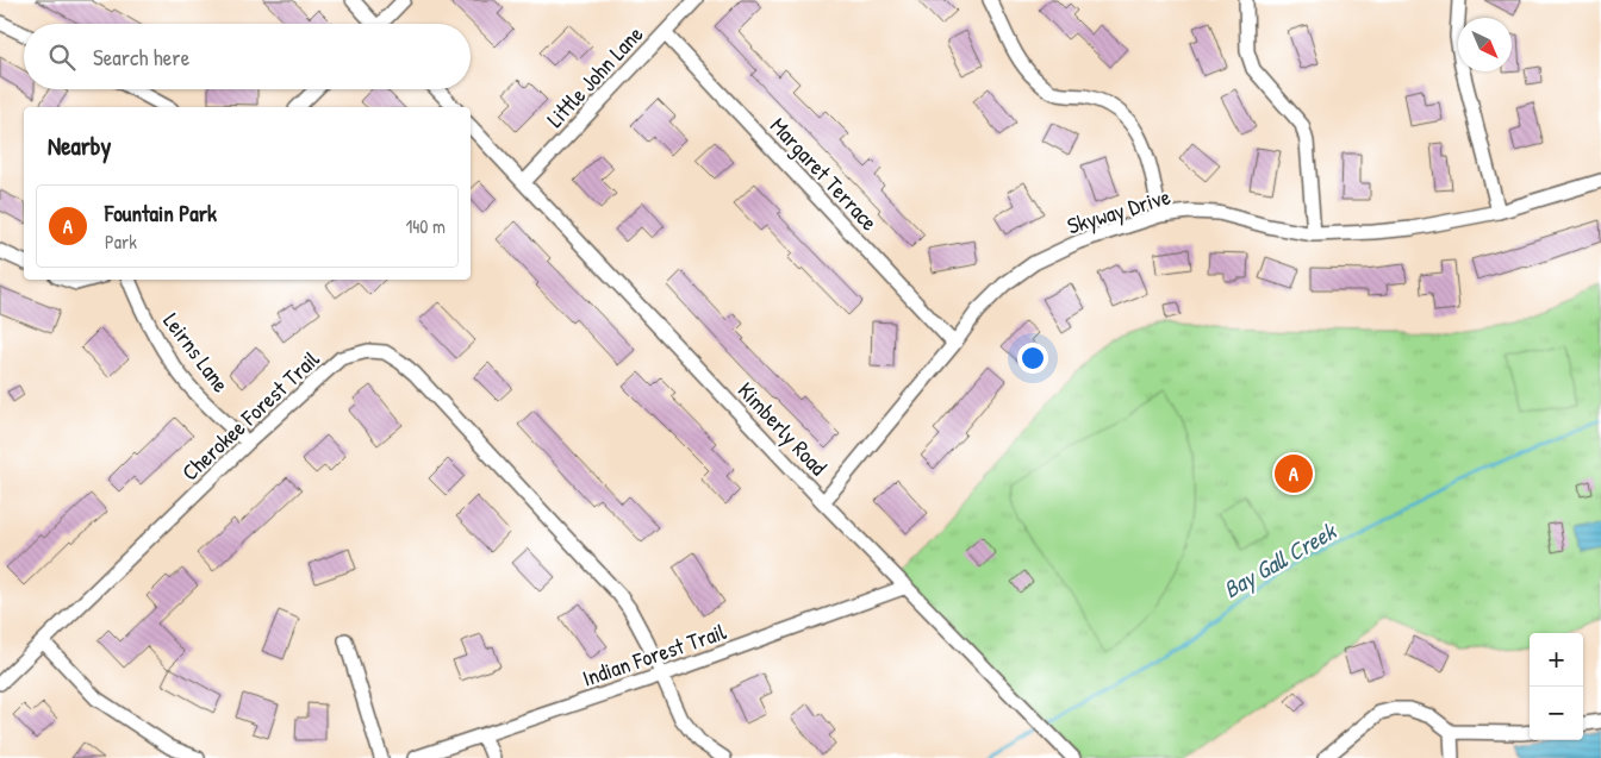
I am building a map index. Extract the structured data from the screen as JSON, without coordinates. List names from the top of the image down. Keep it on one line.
{"streets":{"street":["Little John Lane","Margaret Terrace","Skyway Drive","Leirns Lane","Cherokee Forest Trail","Kimberly Road","Indian Forest Trail"]},"crossings":[["Little John Lane","Margaret Terrace"],["Little John Lane","Kimberly Road"],["Margaret Terrace","Skyway Drive"],["Skyway Drive","Kimberly Road"],["Leirns Lane","Cherokee Forest Trail"],["Cherokee Forest Trail","Indian Forest Trail"],["Kimberly Road","Indian Forest Trail"]],"water":["Bay Gall Creek"],"north":"bottom right","page":{"search":"Search here","heading":"Nearby","list":[{"mark":"A","name":"Fountain Park","note":"Park","value":"140 m"}],"pins":"A","map_buttons":["+","−"]}}
